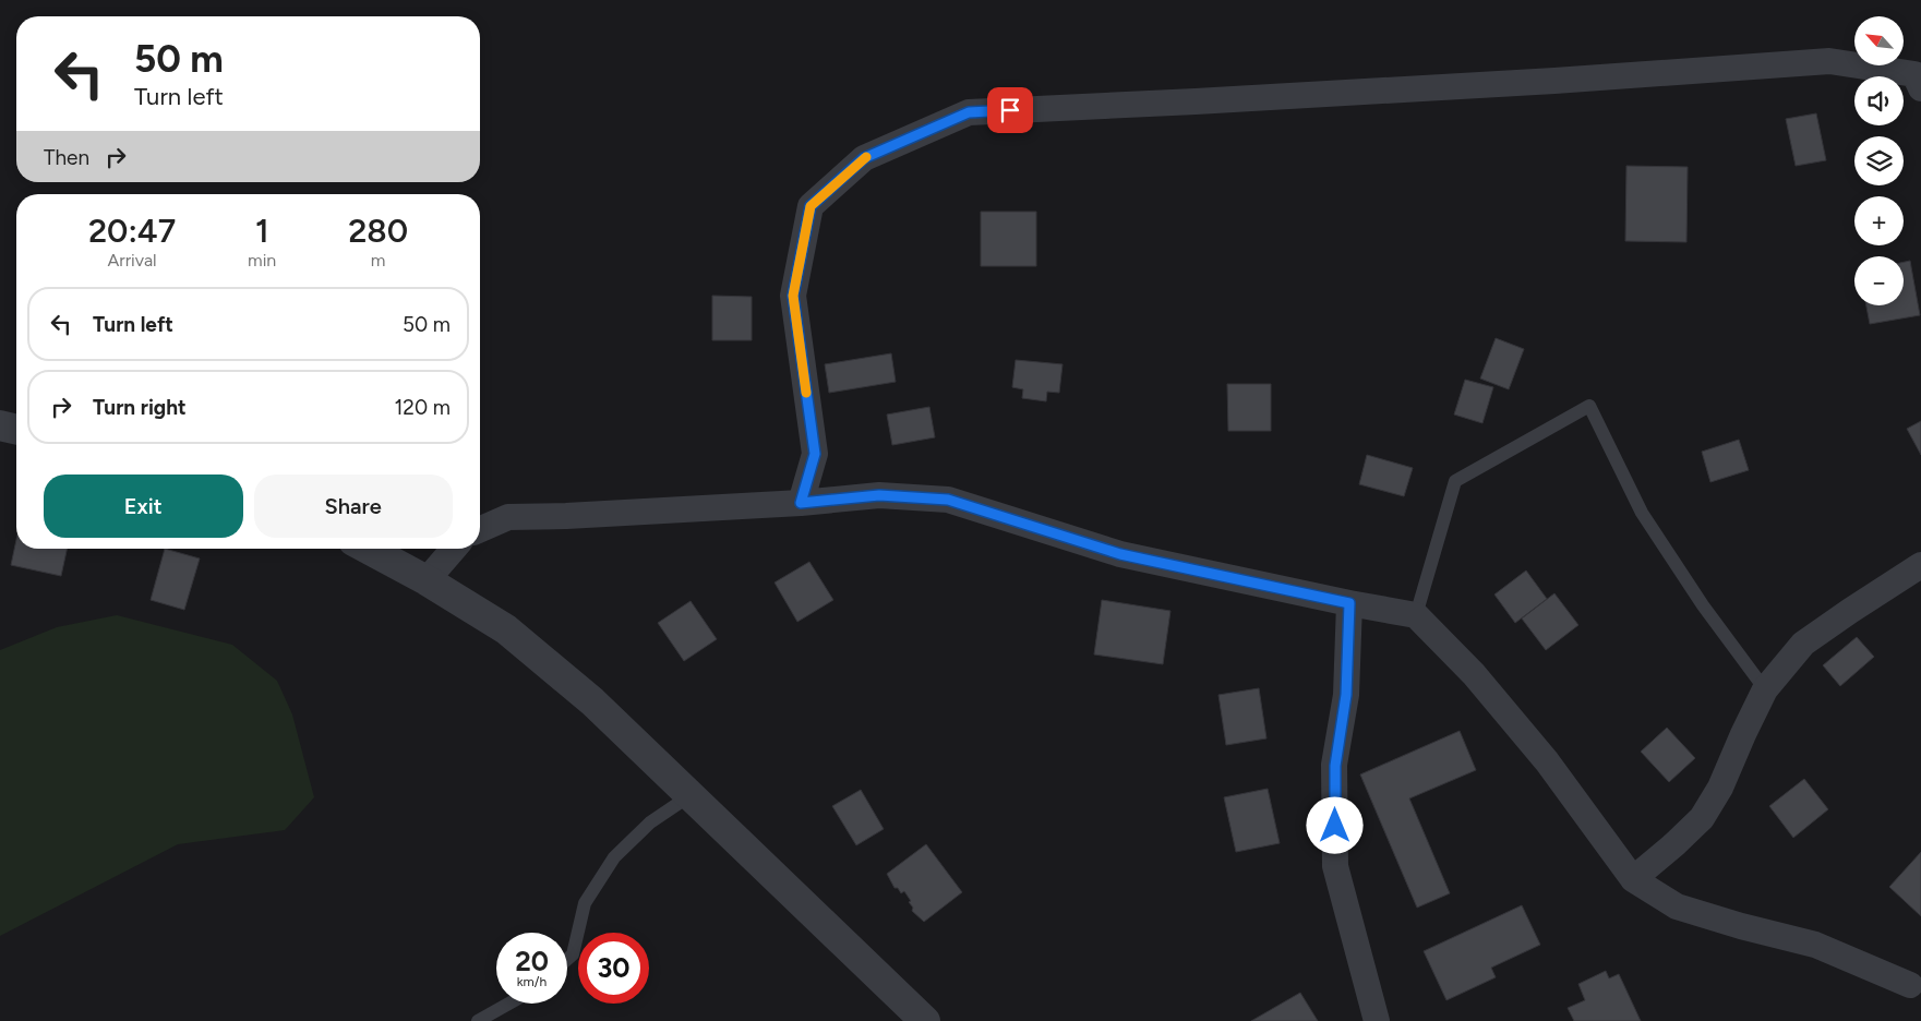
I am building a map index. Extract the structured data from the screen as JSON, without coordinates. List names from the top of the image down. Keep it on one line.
{"north":"top left","page":{"map_buttons":["+","−"],"turn":["50 m","Turn left"],"then":"Then","eta":["20:47","Arrival","1","min","280","m"],"list":[{"name":"Turn left","value":"50 m"},{"name":"Turn right","value":"120 m"}],"buttons":["Exit","Share"],"speed":"20 km/h","limit":"30"}}
